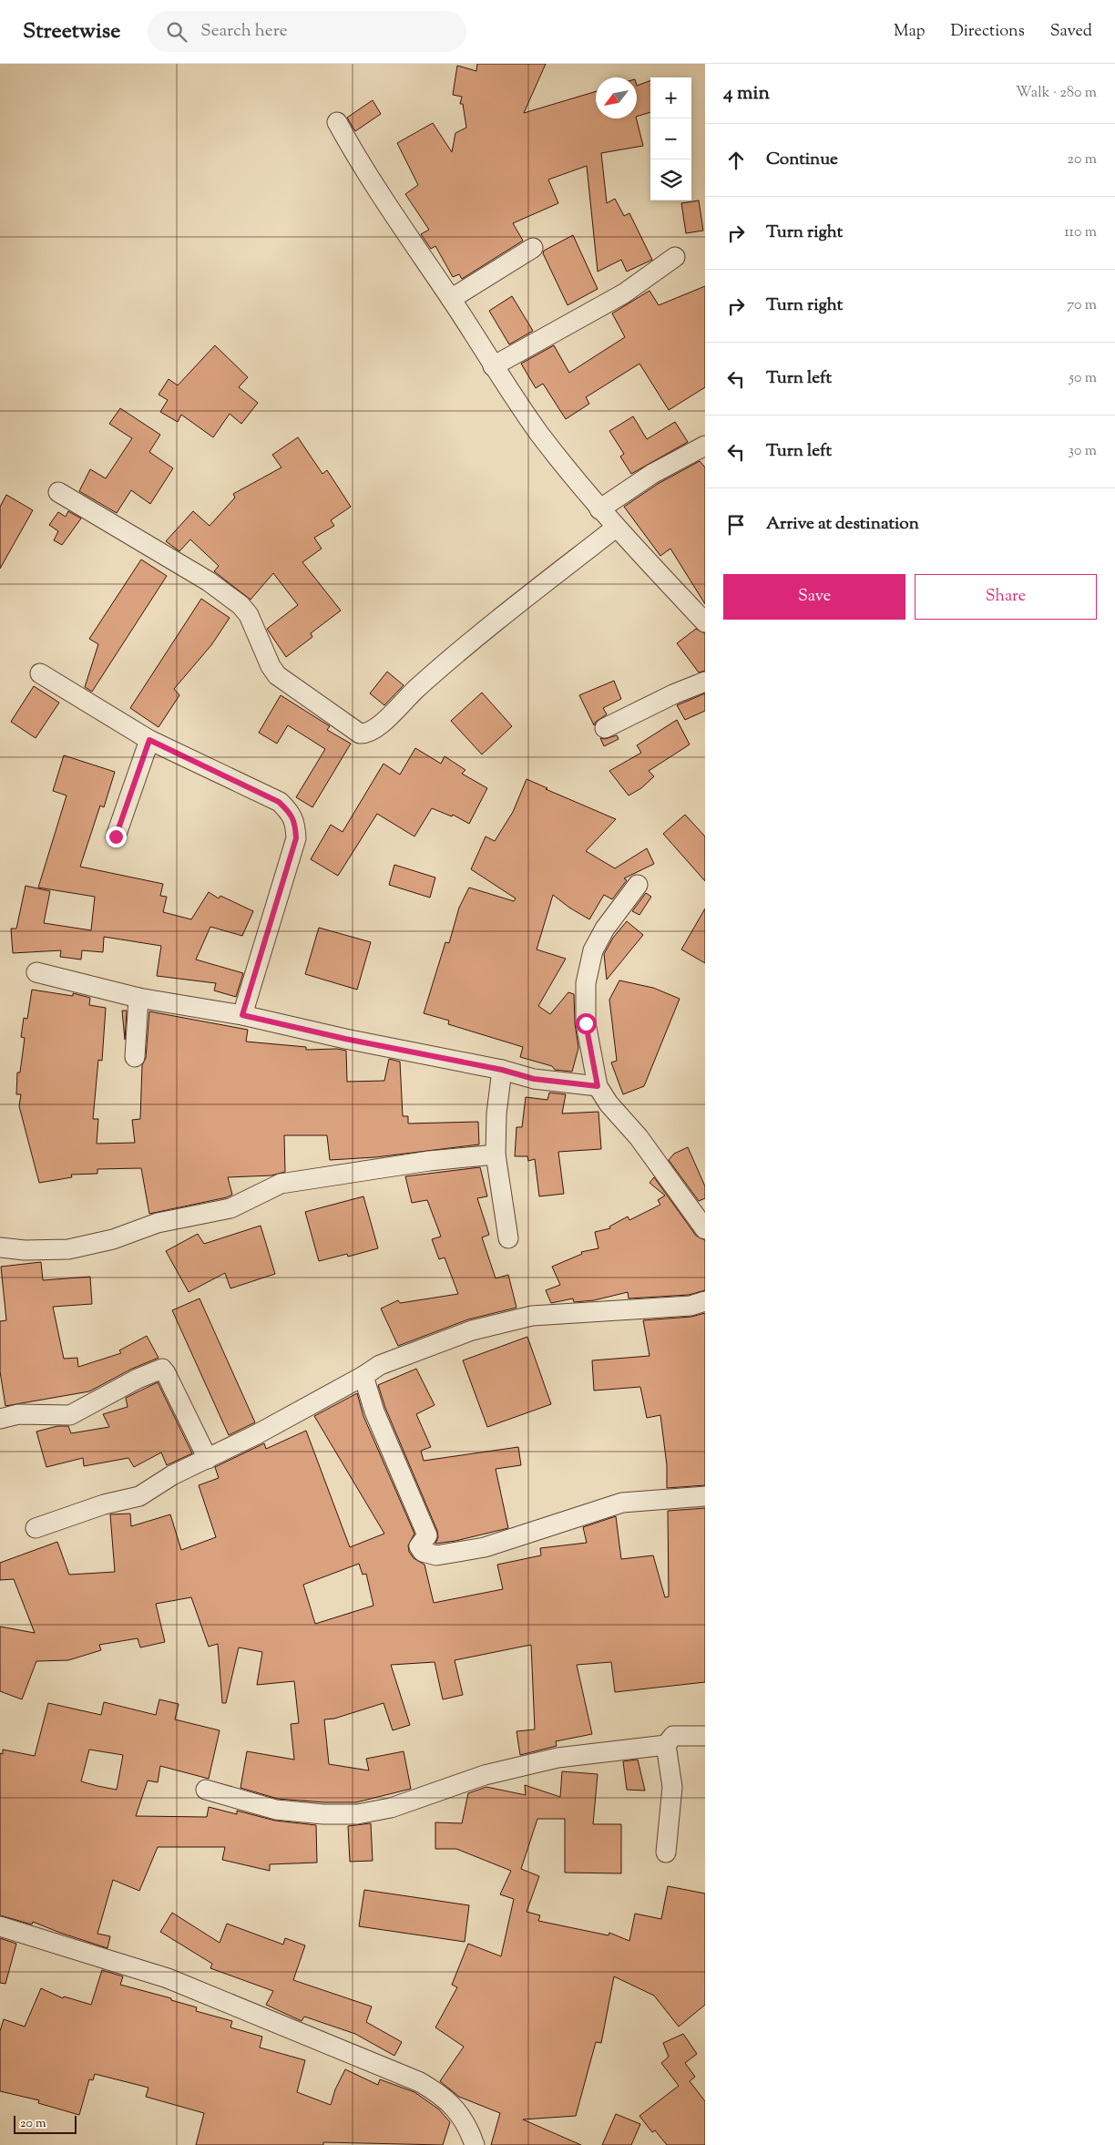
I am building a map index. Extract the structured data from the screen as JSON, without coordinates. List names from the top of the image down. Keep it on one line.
{"scale_bar":"20 m","north":"bottom left","page":{"header":"Streetwise","search":"Search here","nav":["Map","Directions","Saved"],"heading":["4 min","Walk · 280 m"],"map_buttons":["+","−"],"list":[["Continue","20 m"],["Turn right","110 m"],["Turn right","70 m"],["Turn left","50 m"],["Turn left","30 m"],"Arrive at destination"],"buttons":["Save","Share"],"scale":"20 m"}}
